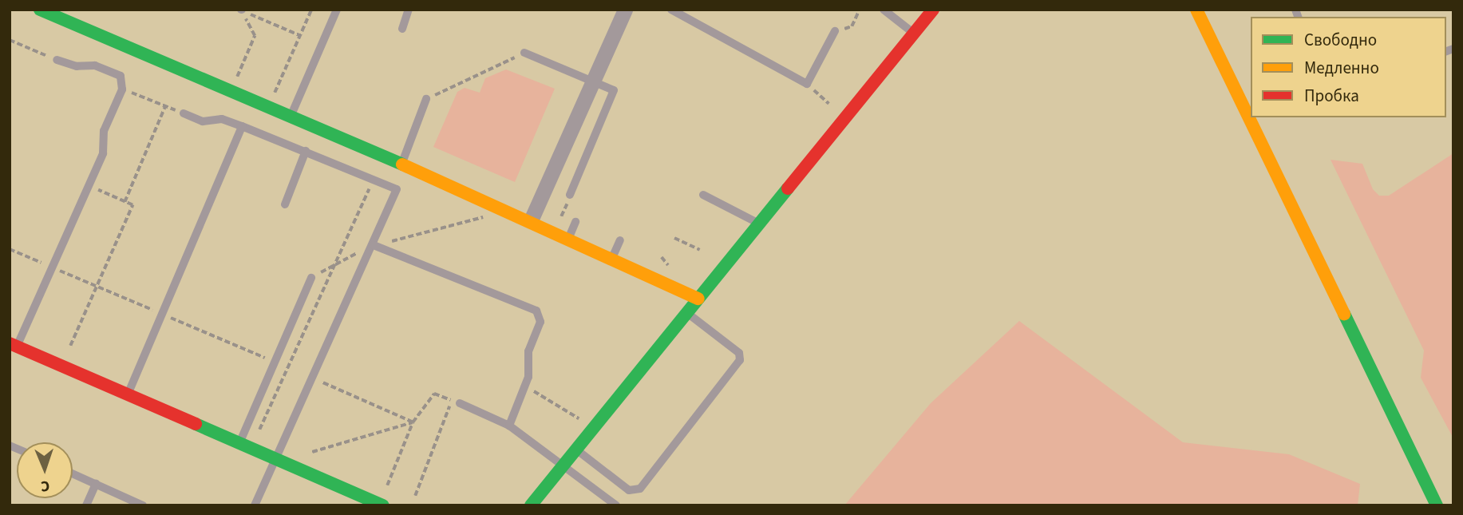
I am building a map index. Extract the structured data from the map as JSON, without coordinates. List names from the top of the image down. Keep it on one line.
{"legend":["Свободно","Медленно","Пробка"],"north":"bottom"}
